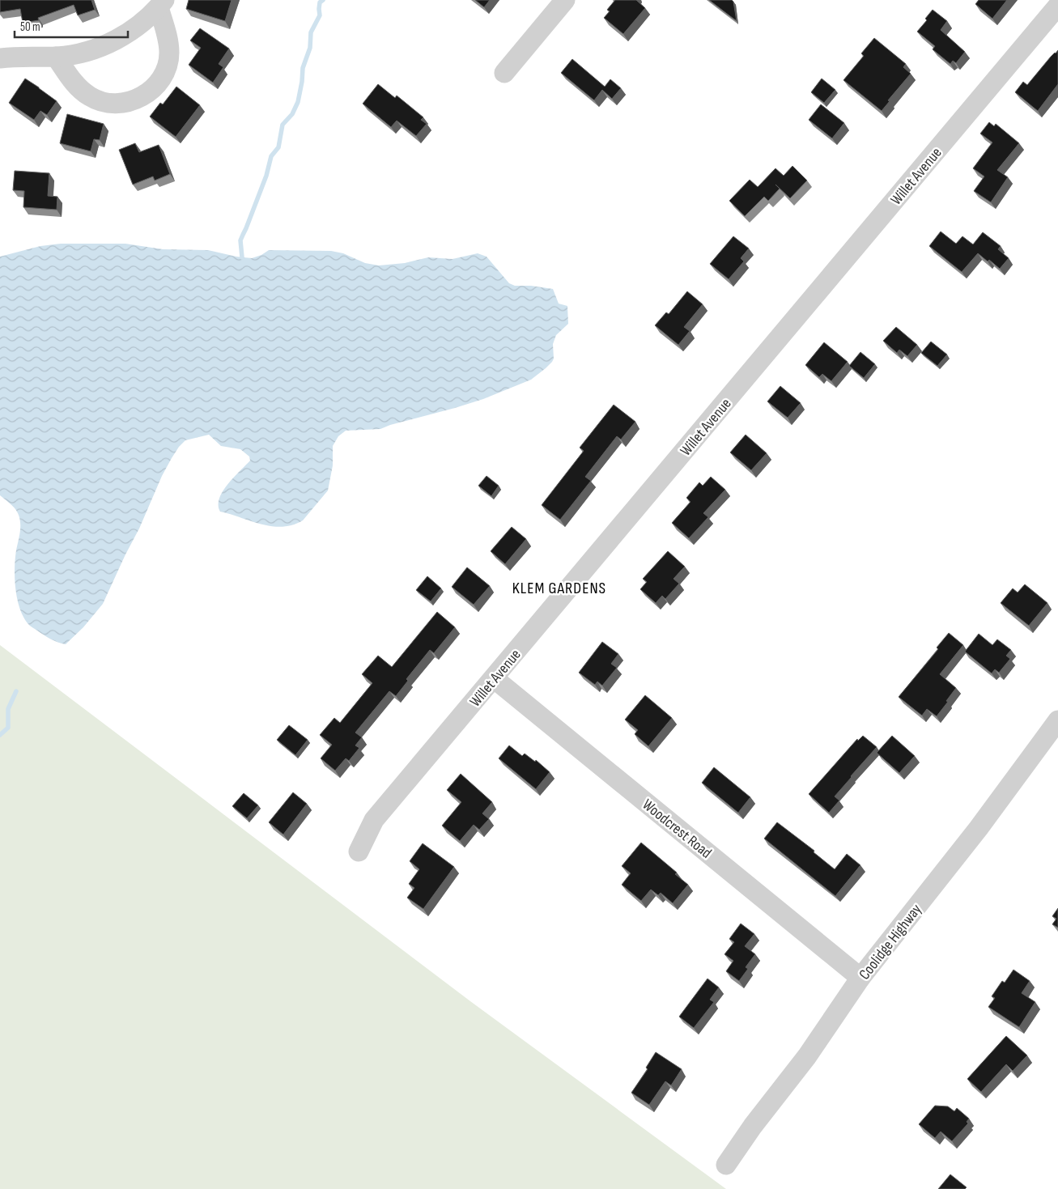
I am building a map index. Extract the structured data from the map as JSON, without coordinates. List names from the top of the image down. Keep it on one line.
{"streets":{"street":["Willet Avenue","Woodcrest Road","Coolidge Highway"]},"crossings":[["Willet Avenue","Woodcrest Road"],["Woodcrest Road","Coolidge Highway"]],"districts":["KLEM GARDENS"],"scale_bar":"50 m"}
